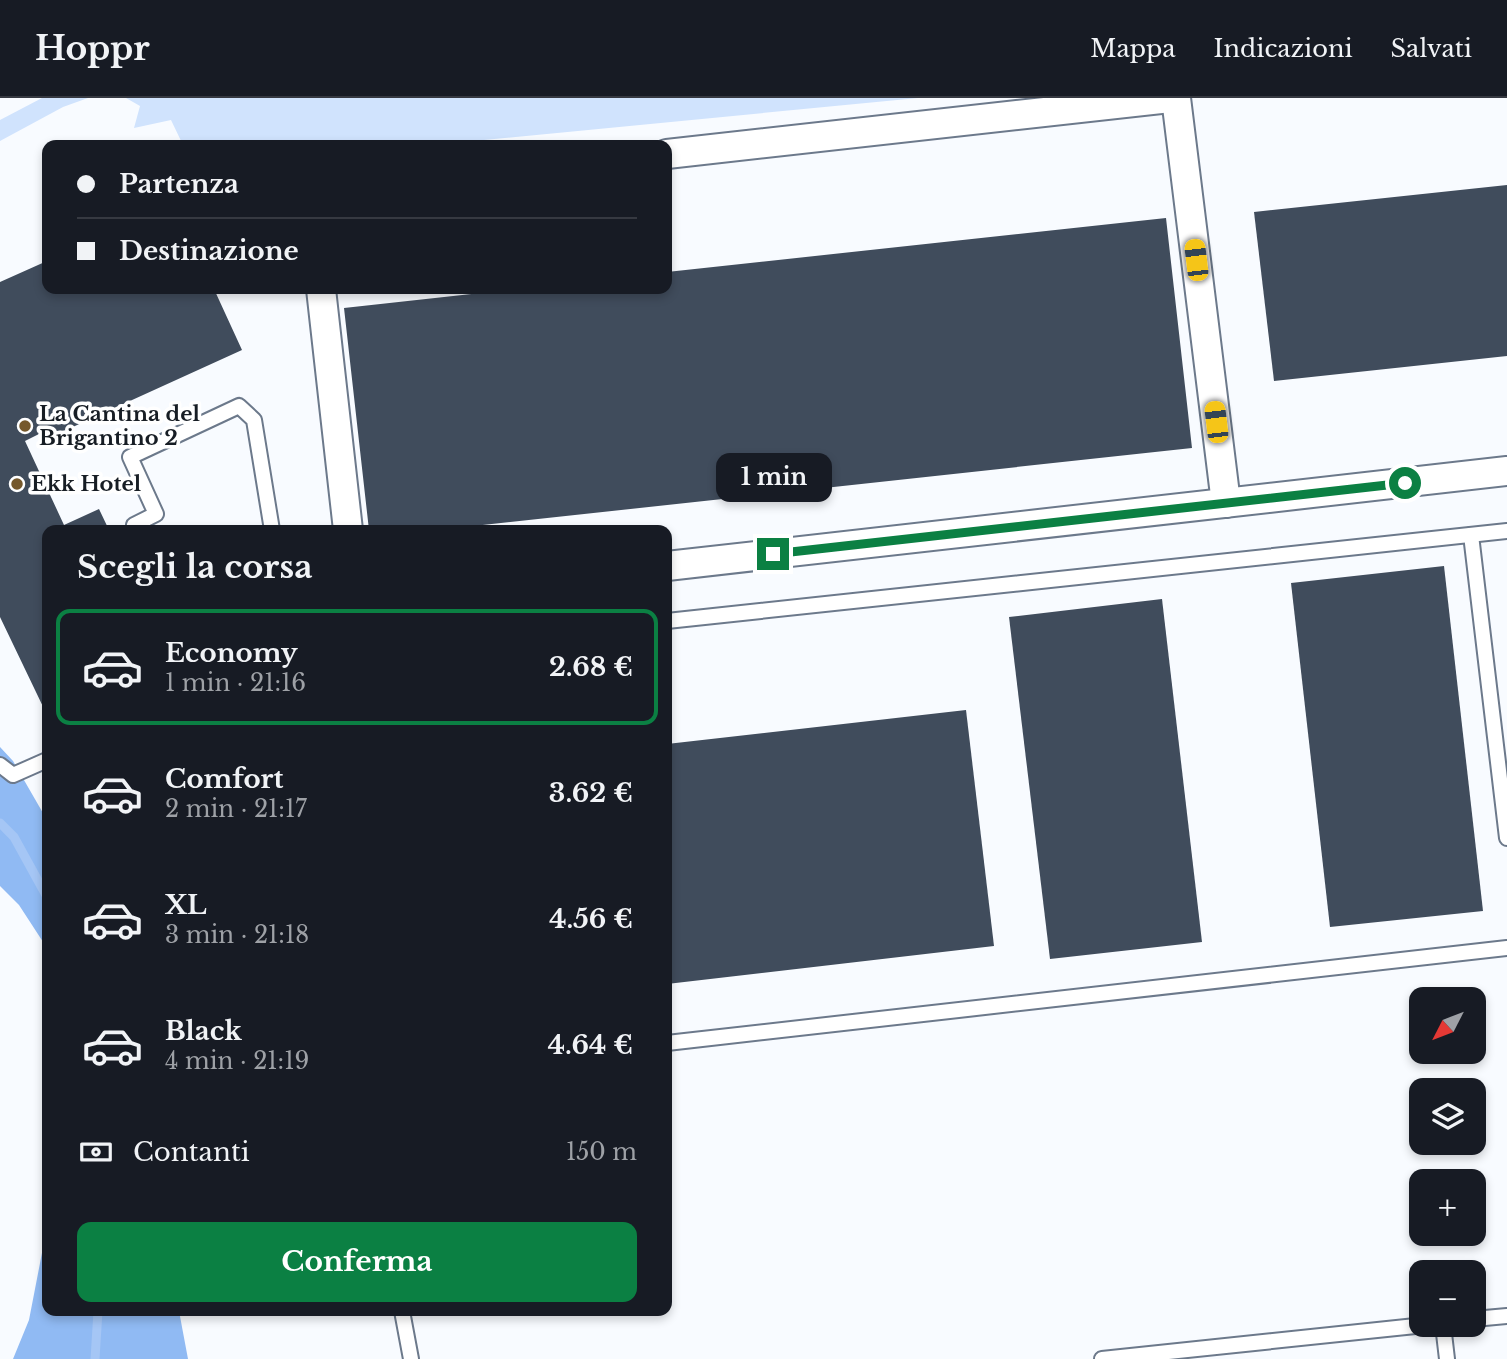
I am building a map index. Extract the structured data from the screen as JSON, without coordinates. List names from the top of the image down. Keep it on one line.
{"places":["La Cantina del Brigantino 2","Ekk Hotel"],"north":"bottom left","page":{"header":"Hoppr","nav":["Mappa","Indicazioni","Salvati"],"banner":["Partenza","Destinazione"],"bubble":"1 min","heading":"Scegli la corsa","list":[{"name":"Economy","note":"1 min · 21:16","value":"2.68 €"},{"name":"Comfort","note":"2 min · 21:17","value":"3.62 €"},{"name":"XL","note":"3 min · 21:18","value":"4.56 €"},{"name":"Black","note":"4 min · 21:19","value":"4.64 €"}],"map_buttons":["+","−"],"pay":["Contanti","150 m"],"buttons":"Conferma"}}
